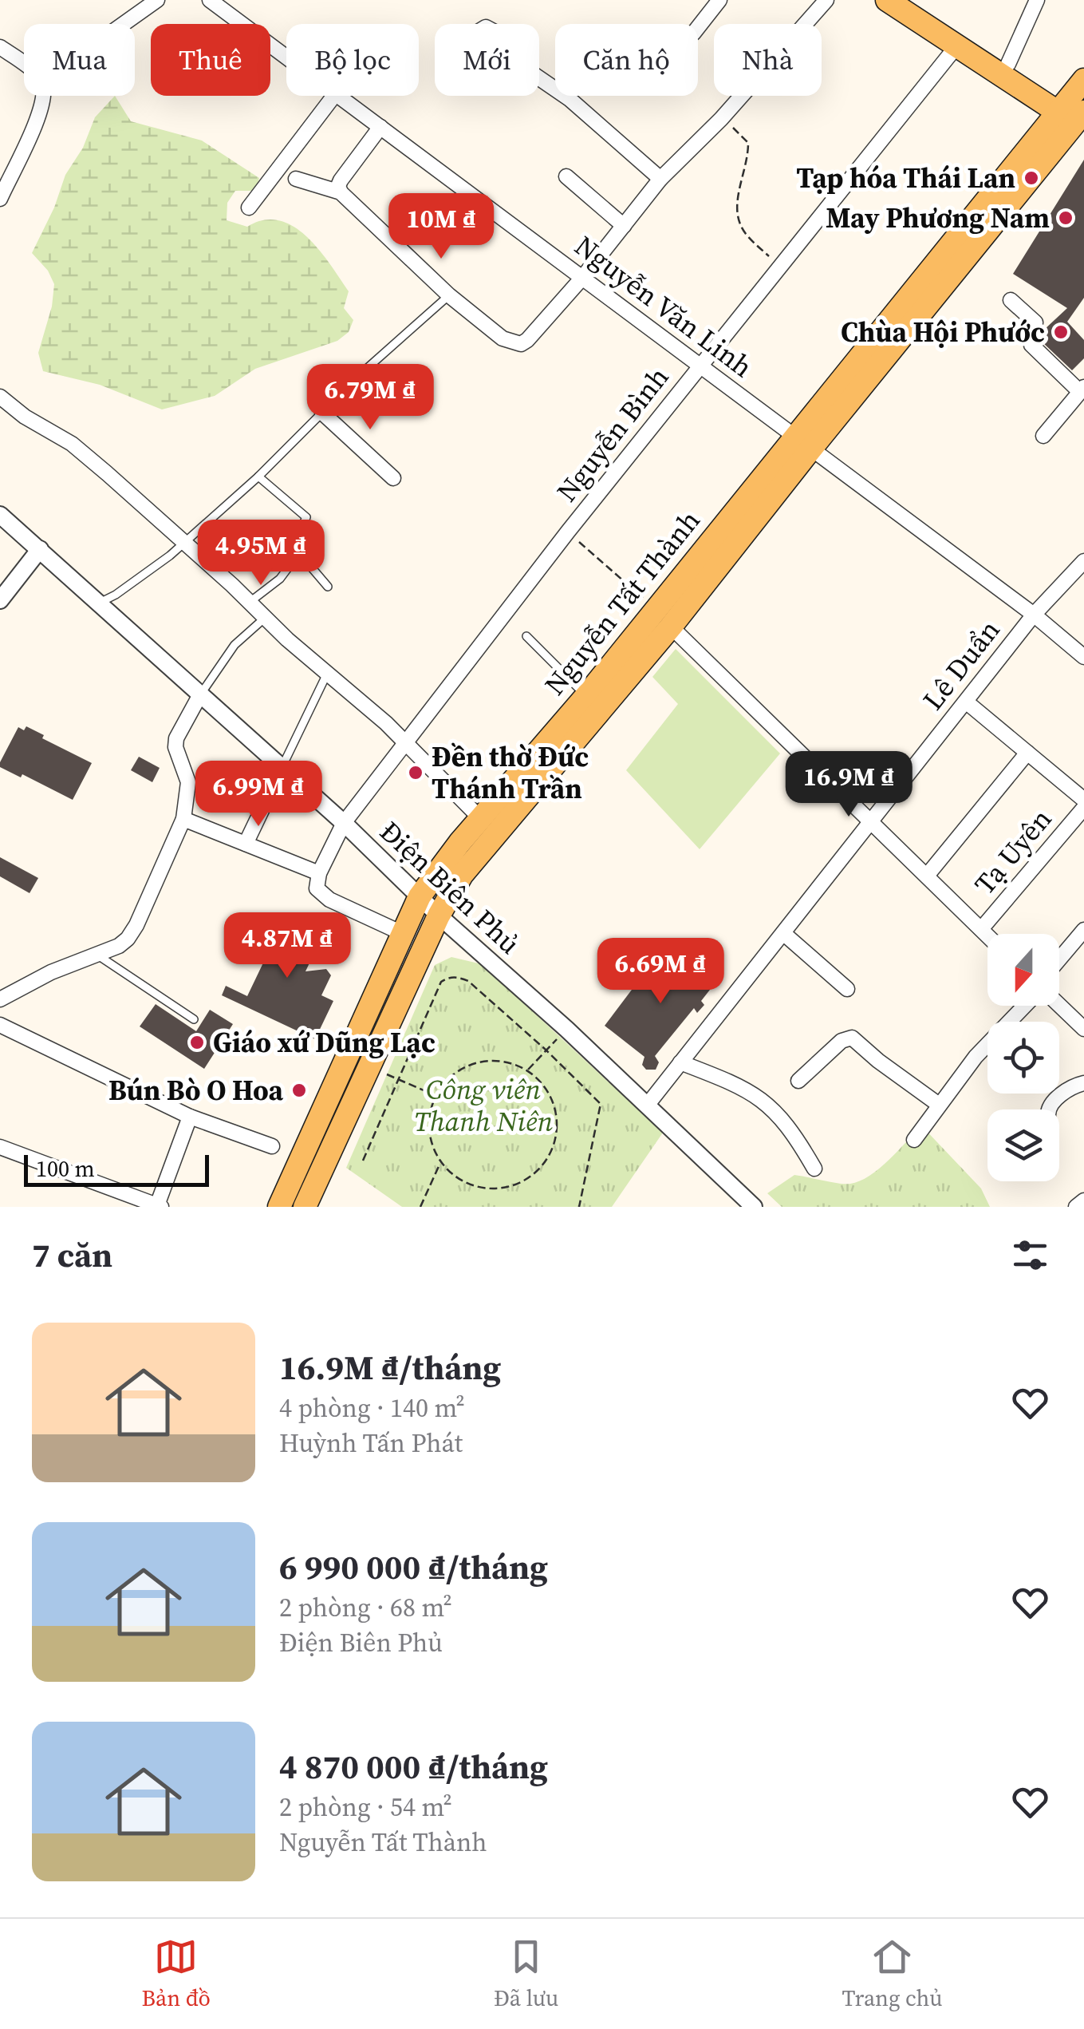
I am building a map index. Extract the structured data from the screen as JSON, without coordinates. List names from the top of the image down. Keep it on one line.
{"streets":{"main road":["Nguyễn Tất Thành"],"street":["Nguyễn Văn Linh","Nguyễn Bình","Lê Duẩn","Tạ Uyên","Điện Biên Phủ"]},"crossings":[["Nguyễn Văn Linh","Nguyễn Bình"],["Nguyễn Văn Linh","Nguyễn Tất Thành"],["Nguyễn Văn Linh","Lê Duẩn"],["Nguyễn Bình","Điện Biên Phủ"],["Nguyễn Tất Thành","Điện Biên Phủ"],["Lê Duẩn","Điện Biên Phủ"]],"parks":["Công viên Thanh Niên"],"places":["Tạp hóa Thái Lan","May Phương Nam","Chùa Hội Phước","Đền thờ Đức Thánh Trần","Giáo xứ Dũng Lạc","Bún Bò O Hoa"],"scale_bar":"100 m","north":"bottom","page":{"chip":["Mua","Thuê","Bộ lọc","Mới","Căn hộ","Nhà"],"price":["10M ₫","6.79M ₫","4.95M ₫","16.9M ₫","6.99M ₫","4.87M ₫","6.69M ₫"],"scale":"100 m","heading":"7 căn","list":[{"name":"16.9M ₫/tháng","note":"4 phòng · 140 m² · Huỳnh Tấn Phát"},{"name":"6 990 000 ₫/tháng","note":"2 phòng · 68 m² · Điện Biên Phủ"},{"name":"4 870 000 ₫/tháng","note":"2 phòng · 54 m² · Nguyễn Tất Thành"}],"tabs":["Bản đồ","Đã lưu","Trang chủ"]}}
